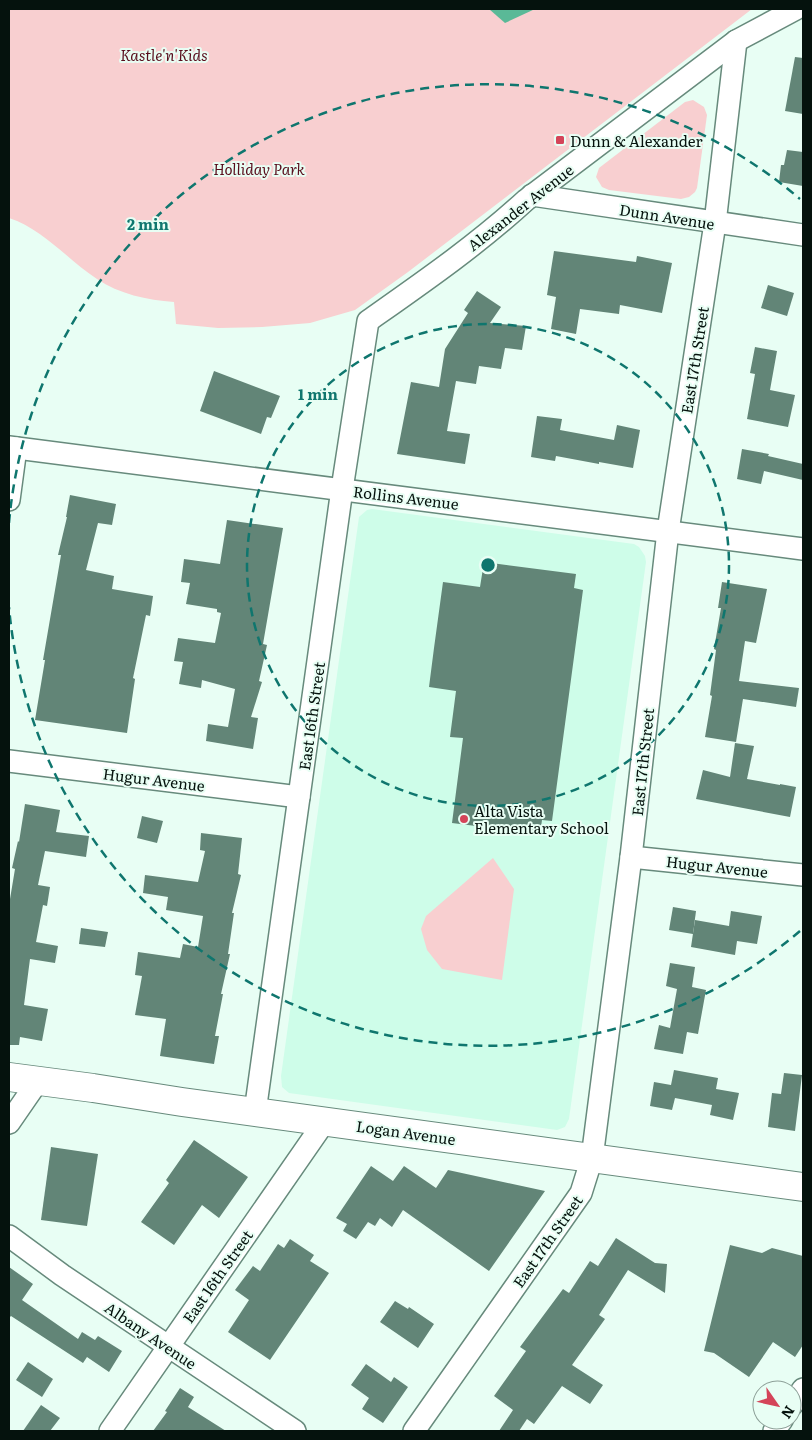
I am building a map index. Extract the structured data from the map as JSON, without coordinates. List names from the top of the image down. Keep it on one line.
{"streets":{"street":["Alexander Avenue","Dunn Avenue","East 17th Street","Rollins Avenue","East 16th Street","Hugur Avenue","Logan Avenue","Albany Avenue"]},"crossings":[["Alexander Avenue","Dunn Avenue"],["Alexander Avenue","East 17th Street"],["Alexander Avenue","East 16th Street"],["Dunn Avenue","East 17th Street"],["East 17th Street","Rollins Avenue"],["East 17th Street","Hugur Avenue"],["East 17th Street","Logan Avenue"],["Rollins Avenue","East 16th Street"],["East 16th Street","Hugur Avenue"],["East 16th Street","Logan Avenue"],["East 16th Street","Albany Avenue"]],"parks":["Kastle'n'Kids","Holliday Park"],"places":{"transit":["Dunn & Alexander"],"other":["Alta Vista Elementary School"]},"north":"bottom right","rings":["2 min","1 min"]}
